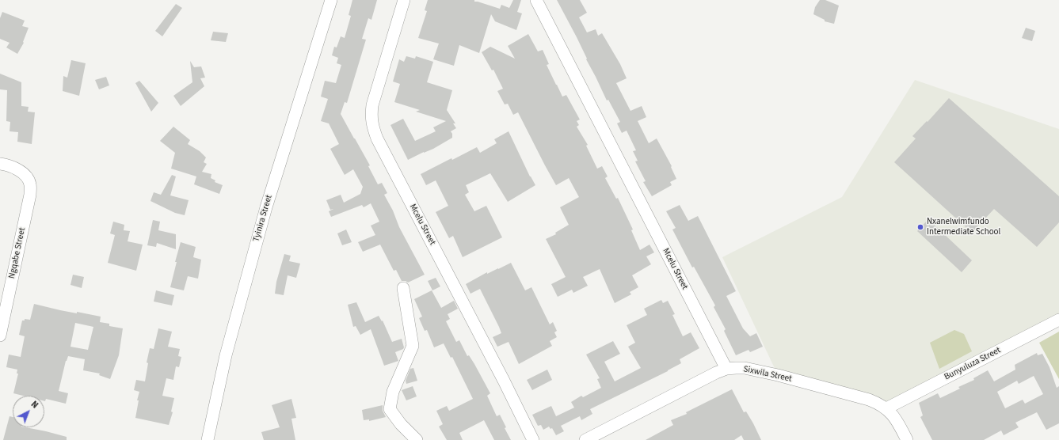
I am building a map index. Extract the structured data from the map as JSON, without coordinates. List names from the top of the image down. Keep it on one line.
{"streets":{"street":["Tyinira Street","Mcelu Street","Ngqabe Street","Bunyuluza Street","Sixwila Street"]},"crossings":[["Mcelu Street","Sixwila Street"],["Bunyuluza Street","Sixwila Street"]],"places":["Nxanelwimfundo Intermediate School"],"north":"top right"}
